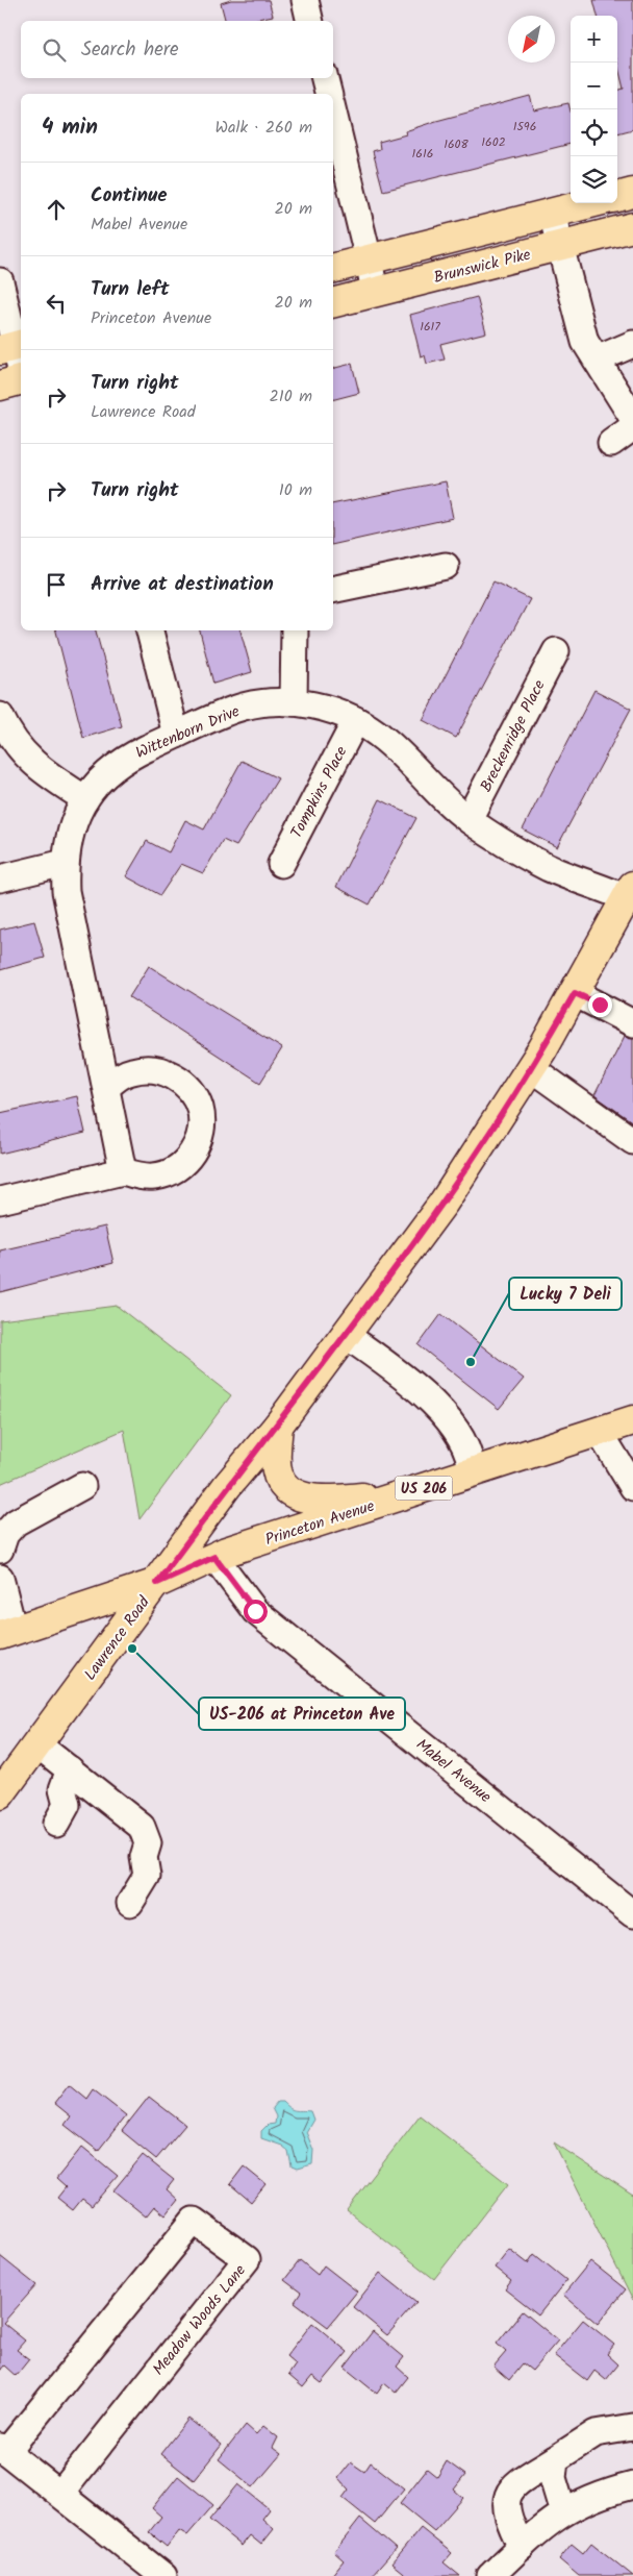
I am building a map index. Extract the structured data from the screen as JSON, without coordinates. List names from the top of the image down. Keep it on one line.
{"streets":{"main road":["Brunswick Pike","US 206","Princeton Avenue","Lawrence Road"],"street":["Wittenborn Drive","Breckenridge Place","Tompkins Place","Mabel Avenue","Meadow Woods Lane"]},"crossings":[["Wittenborn Drive","Breckenridge Place"],["Wittenborn Drive","Tompkins Place"],["Wittenborn Drive","Lawrence Road"],["Princeton Avenue","Lawrence Road"],["Princeton Avenue","Mabel Avenue"]],"places":["Lucky 7 Deli","US-206 at Princeton Ave"],"house_numbers":["1596","1602","1608","1616","1617"],"north":"bottom left","page":{"map_buttons":["+","−"],"search":"Search here","heading":["4 min","Walk · 260 m"],"list":[["Continue","Mabel Avenue","20 m"],["Turn left","Princeton Avenue","20 m"],["Turn right","Lawrence Road","210 m"],["Turn right","10 m"],"Arrive at destination"]}}
